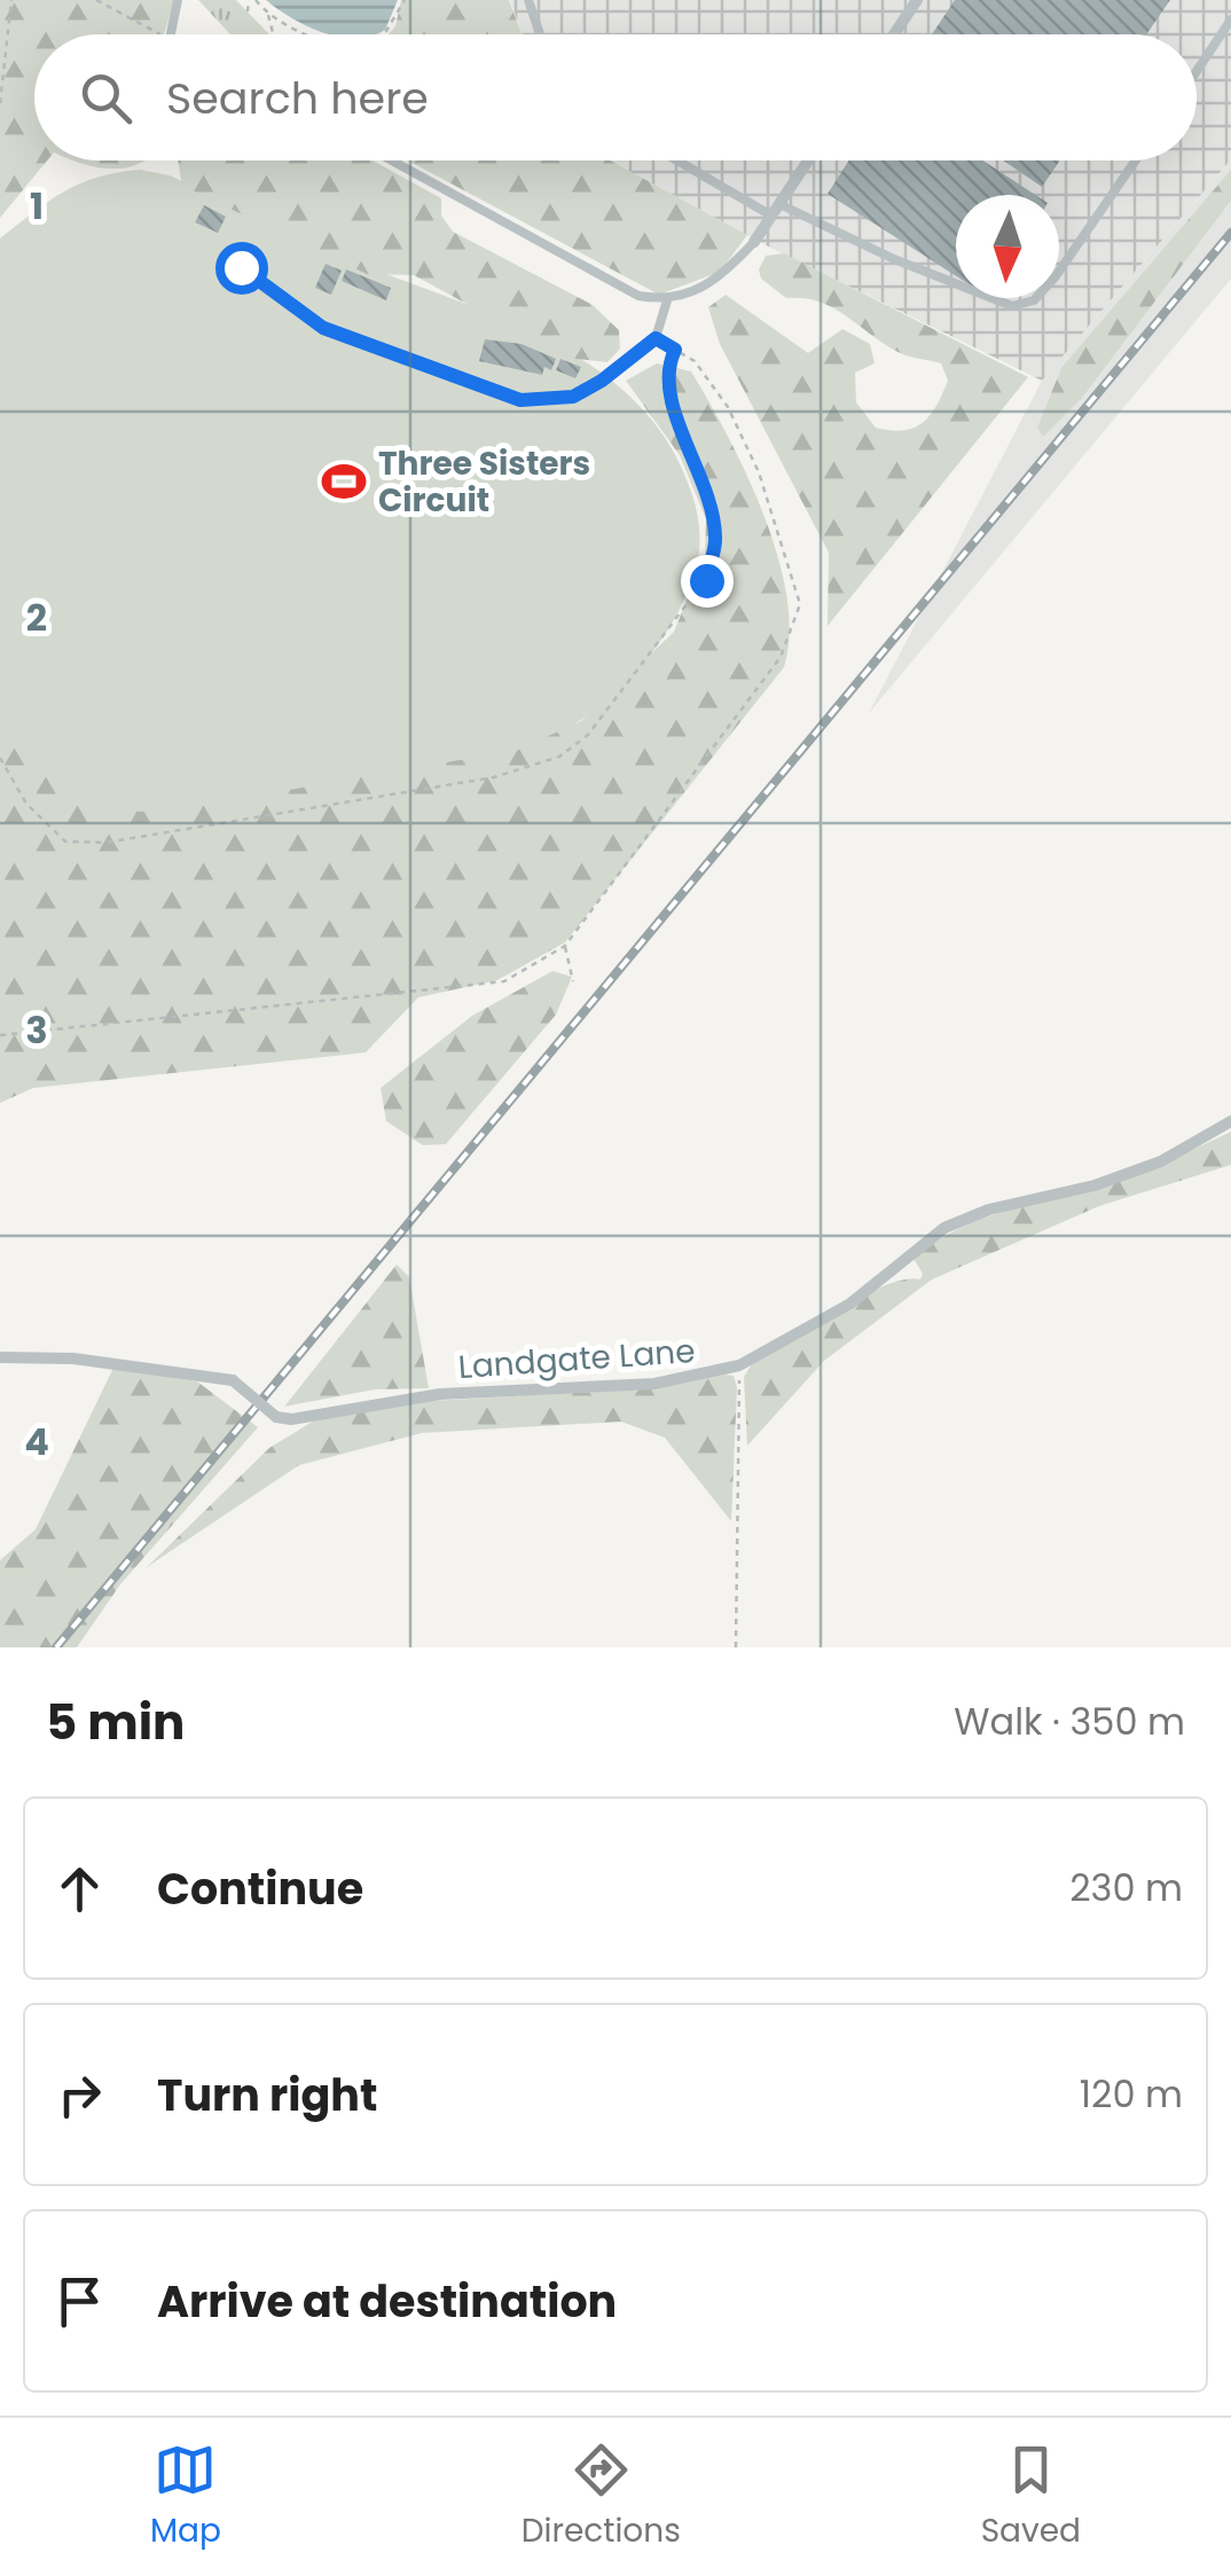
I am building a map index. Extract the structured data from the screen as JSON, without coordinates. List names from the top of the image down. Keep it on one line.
{"streets":{"street":["Landgate Lane"]},"places":{"sports":["Three Sisters Circuit"]},"north":"bottom","page":{"search":"Search here","heading":["5 min","Walk · 350 m"],"list":[["Continue","230 m"],["Turn right","120 m"],"Arrive at destination"],"nav":["Map","Directions","Saved"]},"grid":{"rows":["1","2","3","4"]}}
